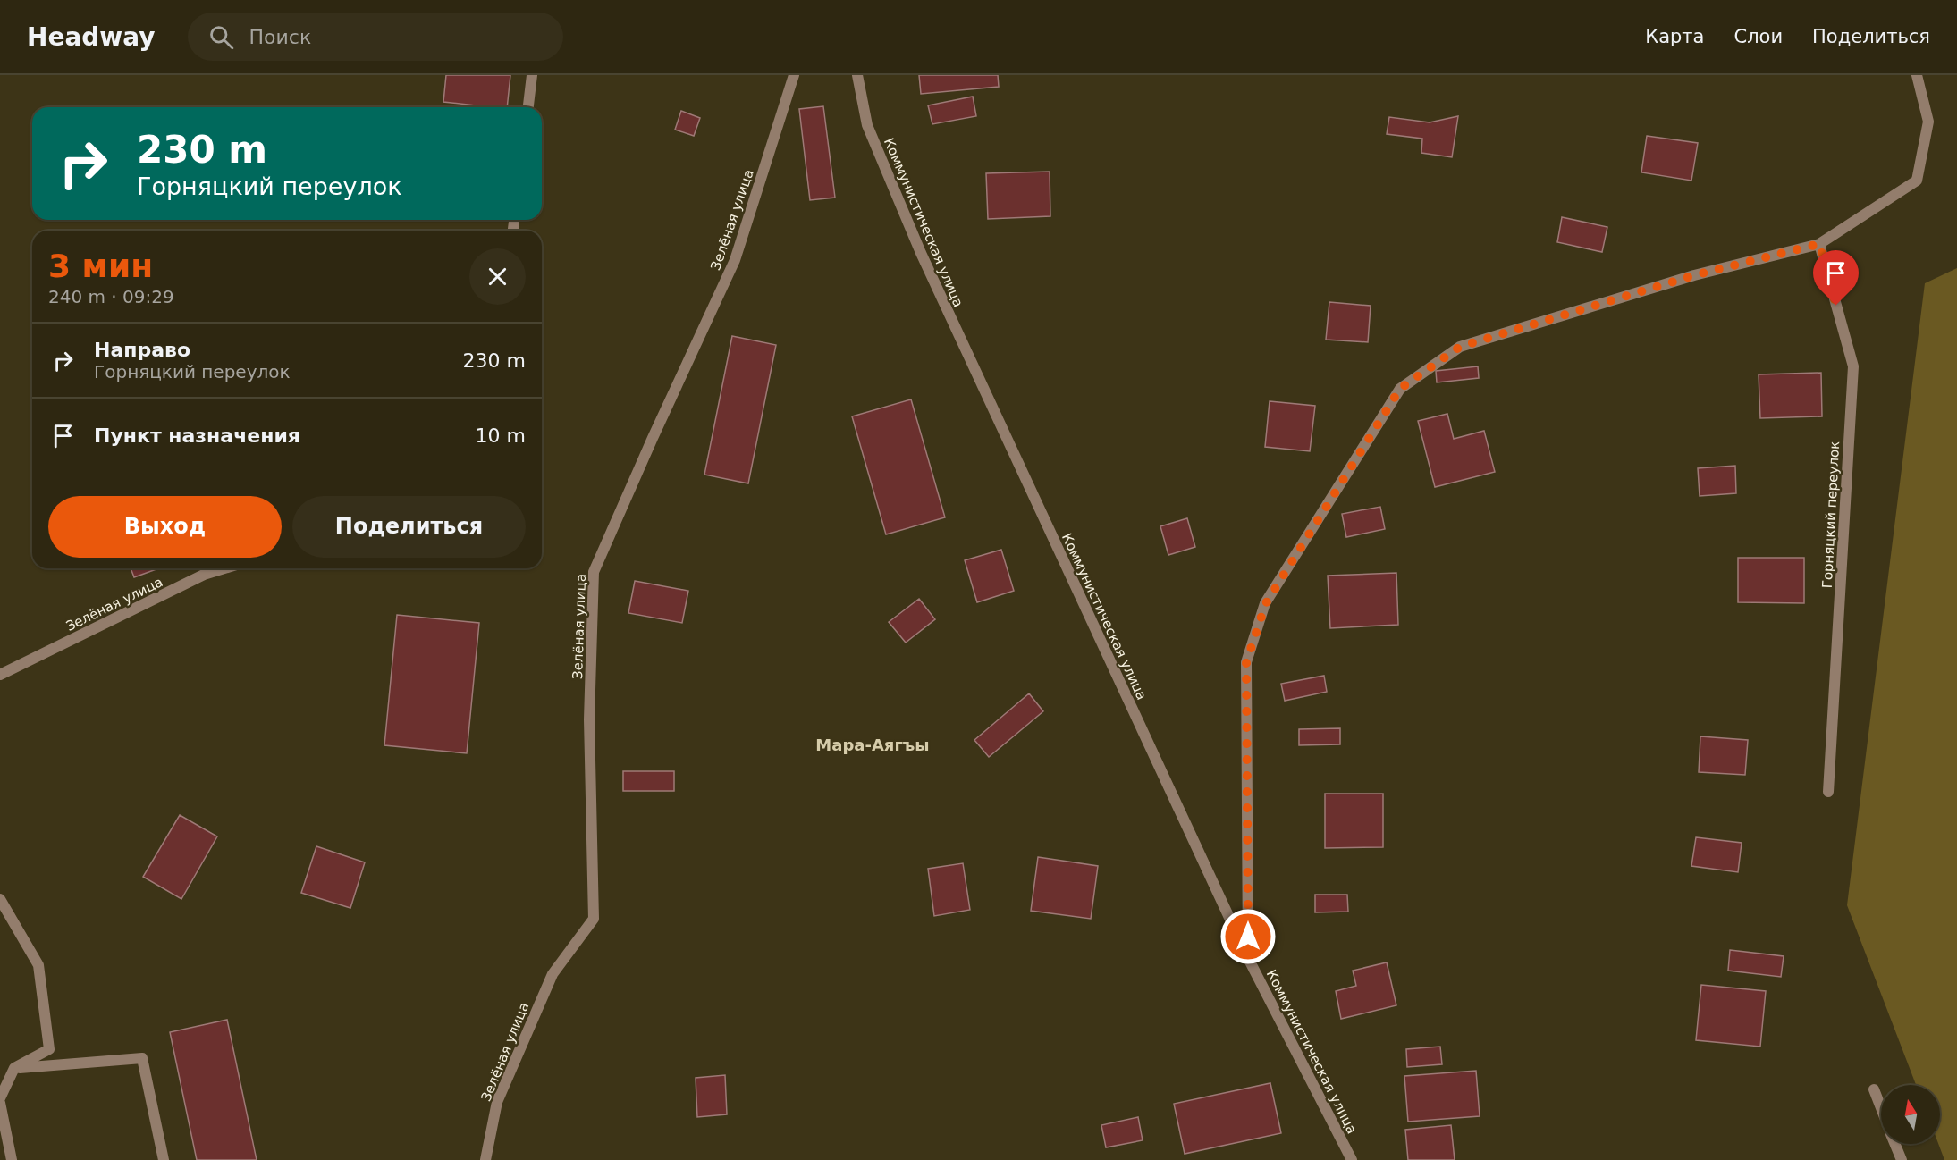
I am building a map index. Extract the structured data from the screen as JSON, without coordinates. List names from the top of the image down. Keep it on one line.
{"streets":{"street":["Зелёная улица","Коммунистическая улица","Горняцкий переулок"]},"districts":["Мара-Аягъы"],"north":"top","page":{"header":"Headway","search":"Поиск","nav":["Карта","Слои","Поделиться"],"turn":["230 m","Горняцкий переулок"],"heading":["3 мин","240 m · 09:29"],"list":[{"name":"Направо","note":"Горняцкий переулок","value":"230 m"},{"name":"Пункт назначения","value":"10 m"}],"buttons":["Выход","Поделиться"]}}
